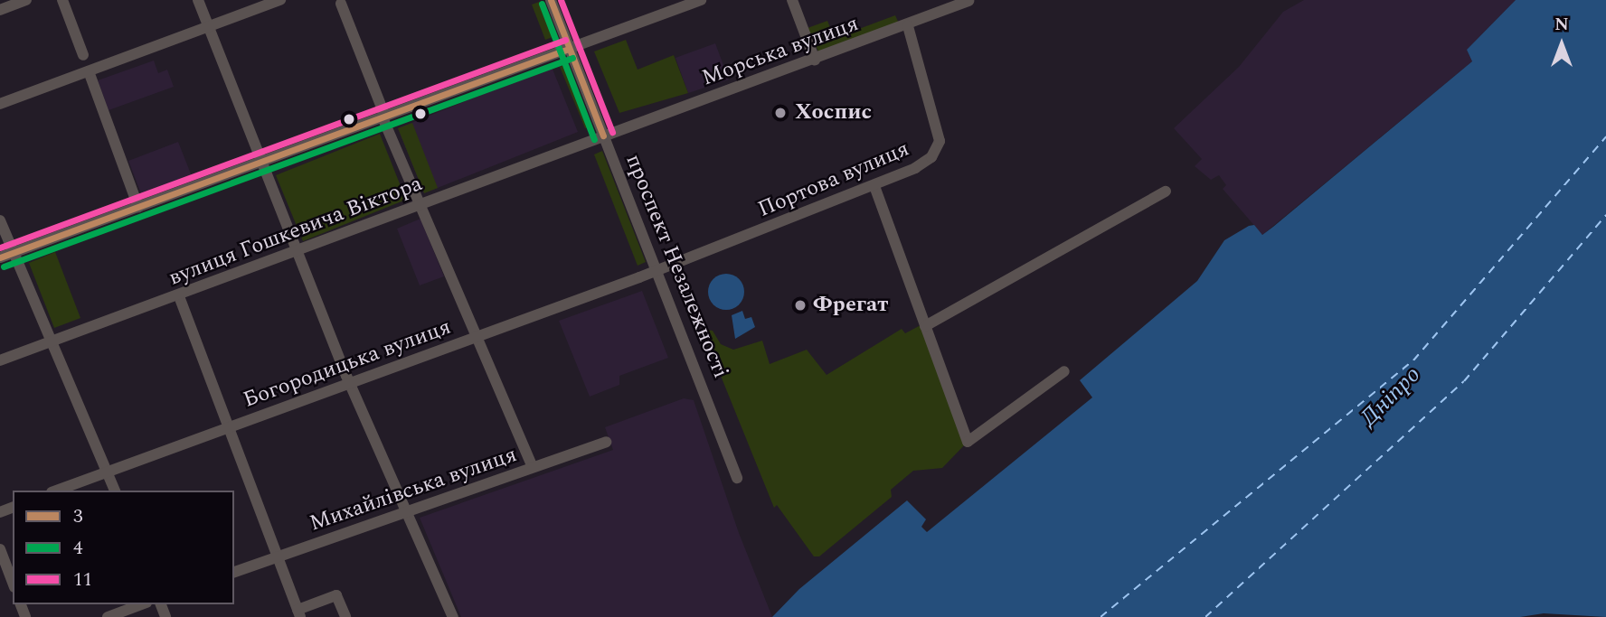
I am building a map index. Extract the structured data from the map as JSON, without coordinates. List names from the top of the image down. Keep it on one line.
{"streets":{"street":["Морська вулиця","Портова вулиця","вулиця Гошкевича Віктора","проспект Незалежності","Богородицька вулиця","Михайлівська вулиця"]},"crossings":[["Морська вулиця","Портова вулиця"],["Морська вулиця","вулиця Гошкевича Віктора"],["Морська вулиця","проспект Незалежності"],["Портова вулиця","проспект Незалежності"],["Портова вулиця","Богородицька вулиця"],["вулиця Гошкевича Віктора","проспект Незалежності"],["проспект Незалежності","Богородицька вулиця"]],"water":["Дніпро"],"places":["Хоспис","Фрегат"],"lines":["transit line 3","transit line 11","transit line 4"],"legend":["3","4","11"],"north":"top"}
